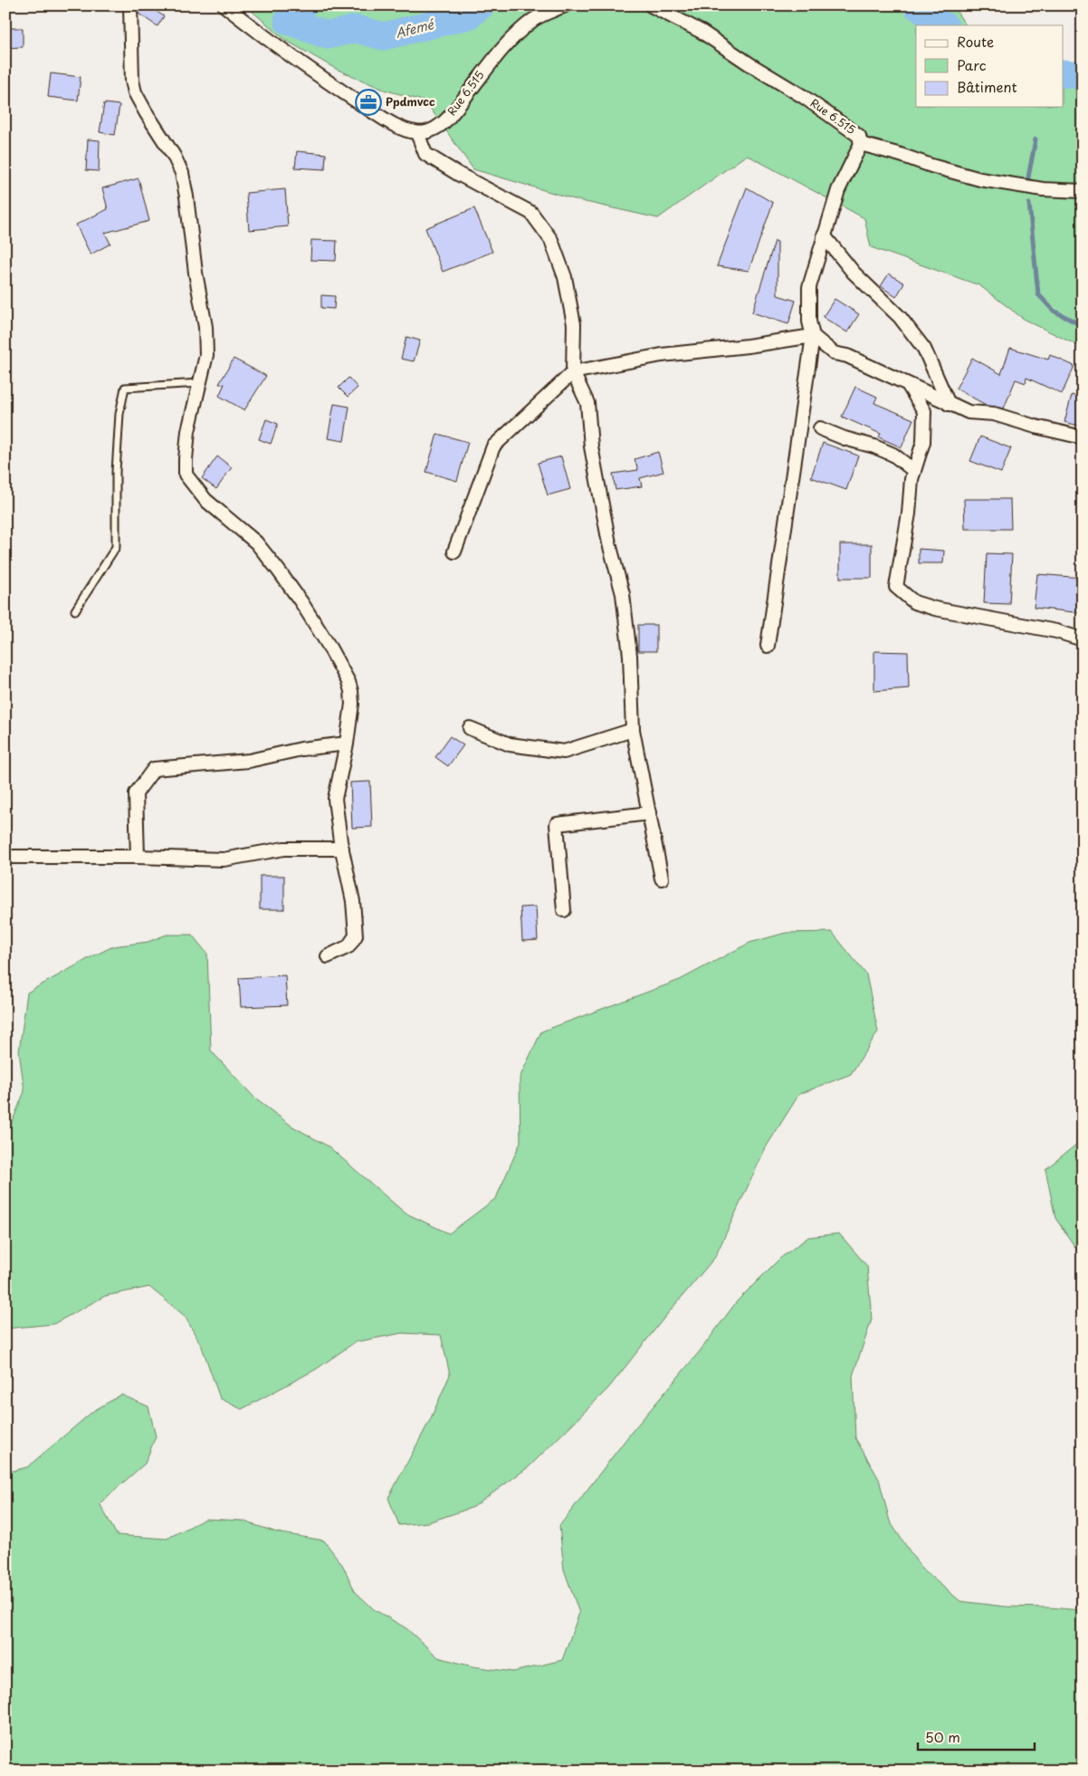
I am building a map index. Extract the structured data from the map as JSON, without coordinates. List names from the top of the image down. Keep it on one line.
{"streets":{"street":["Rue 6.515"]},"water":["Afemé"],"places":{"office":["Ppdmvcc"]},"legend":["Route","Parc","Bâtiment"],"scale_bar":"50 m"}
